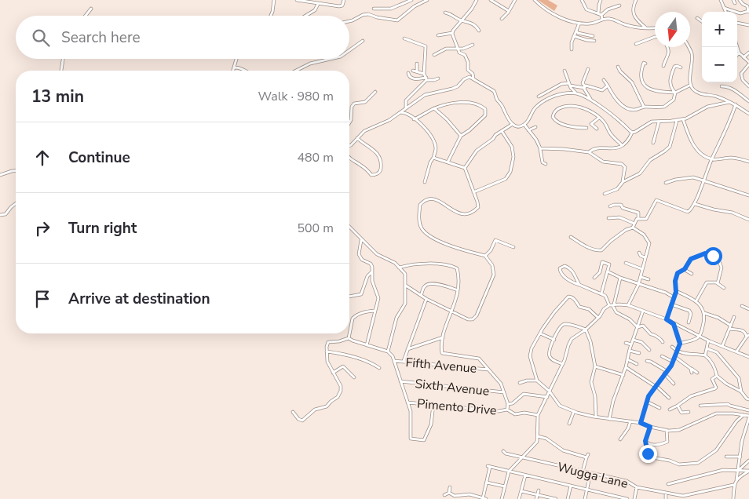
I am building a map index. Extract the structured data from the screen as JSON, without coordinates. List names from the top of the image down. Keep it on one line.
{"streets":{"street":["Fifth Avenue","Sixth Avenue","Pimento Drive","Wugga Lane"]},"crossings":[["Fifth Avenue","Pimento Drive"],["Sixth Avenue","Pimento Drive"]],"north":"bottom","page":{"map_buttons":["+","−"],"search":"Search here","heading":["13 min","Walk · 980 m"],"list":[["Continue","480 m"],["Turn right","500 m"],"Arrive at destination"]}}
